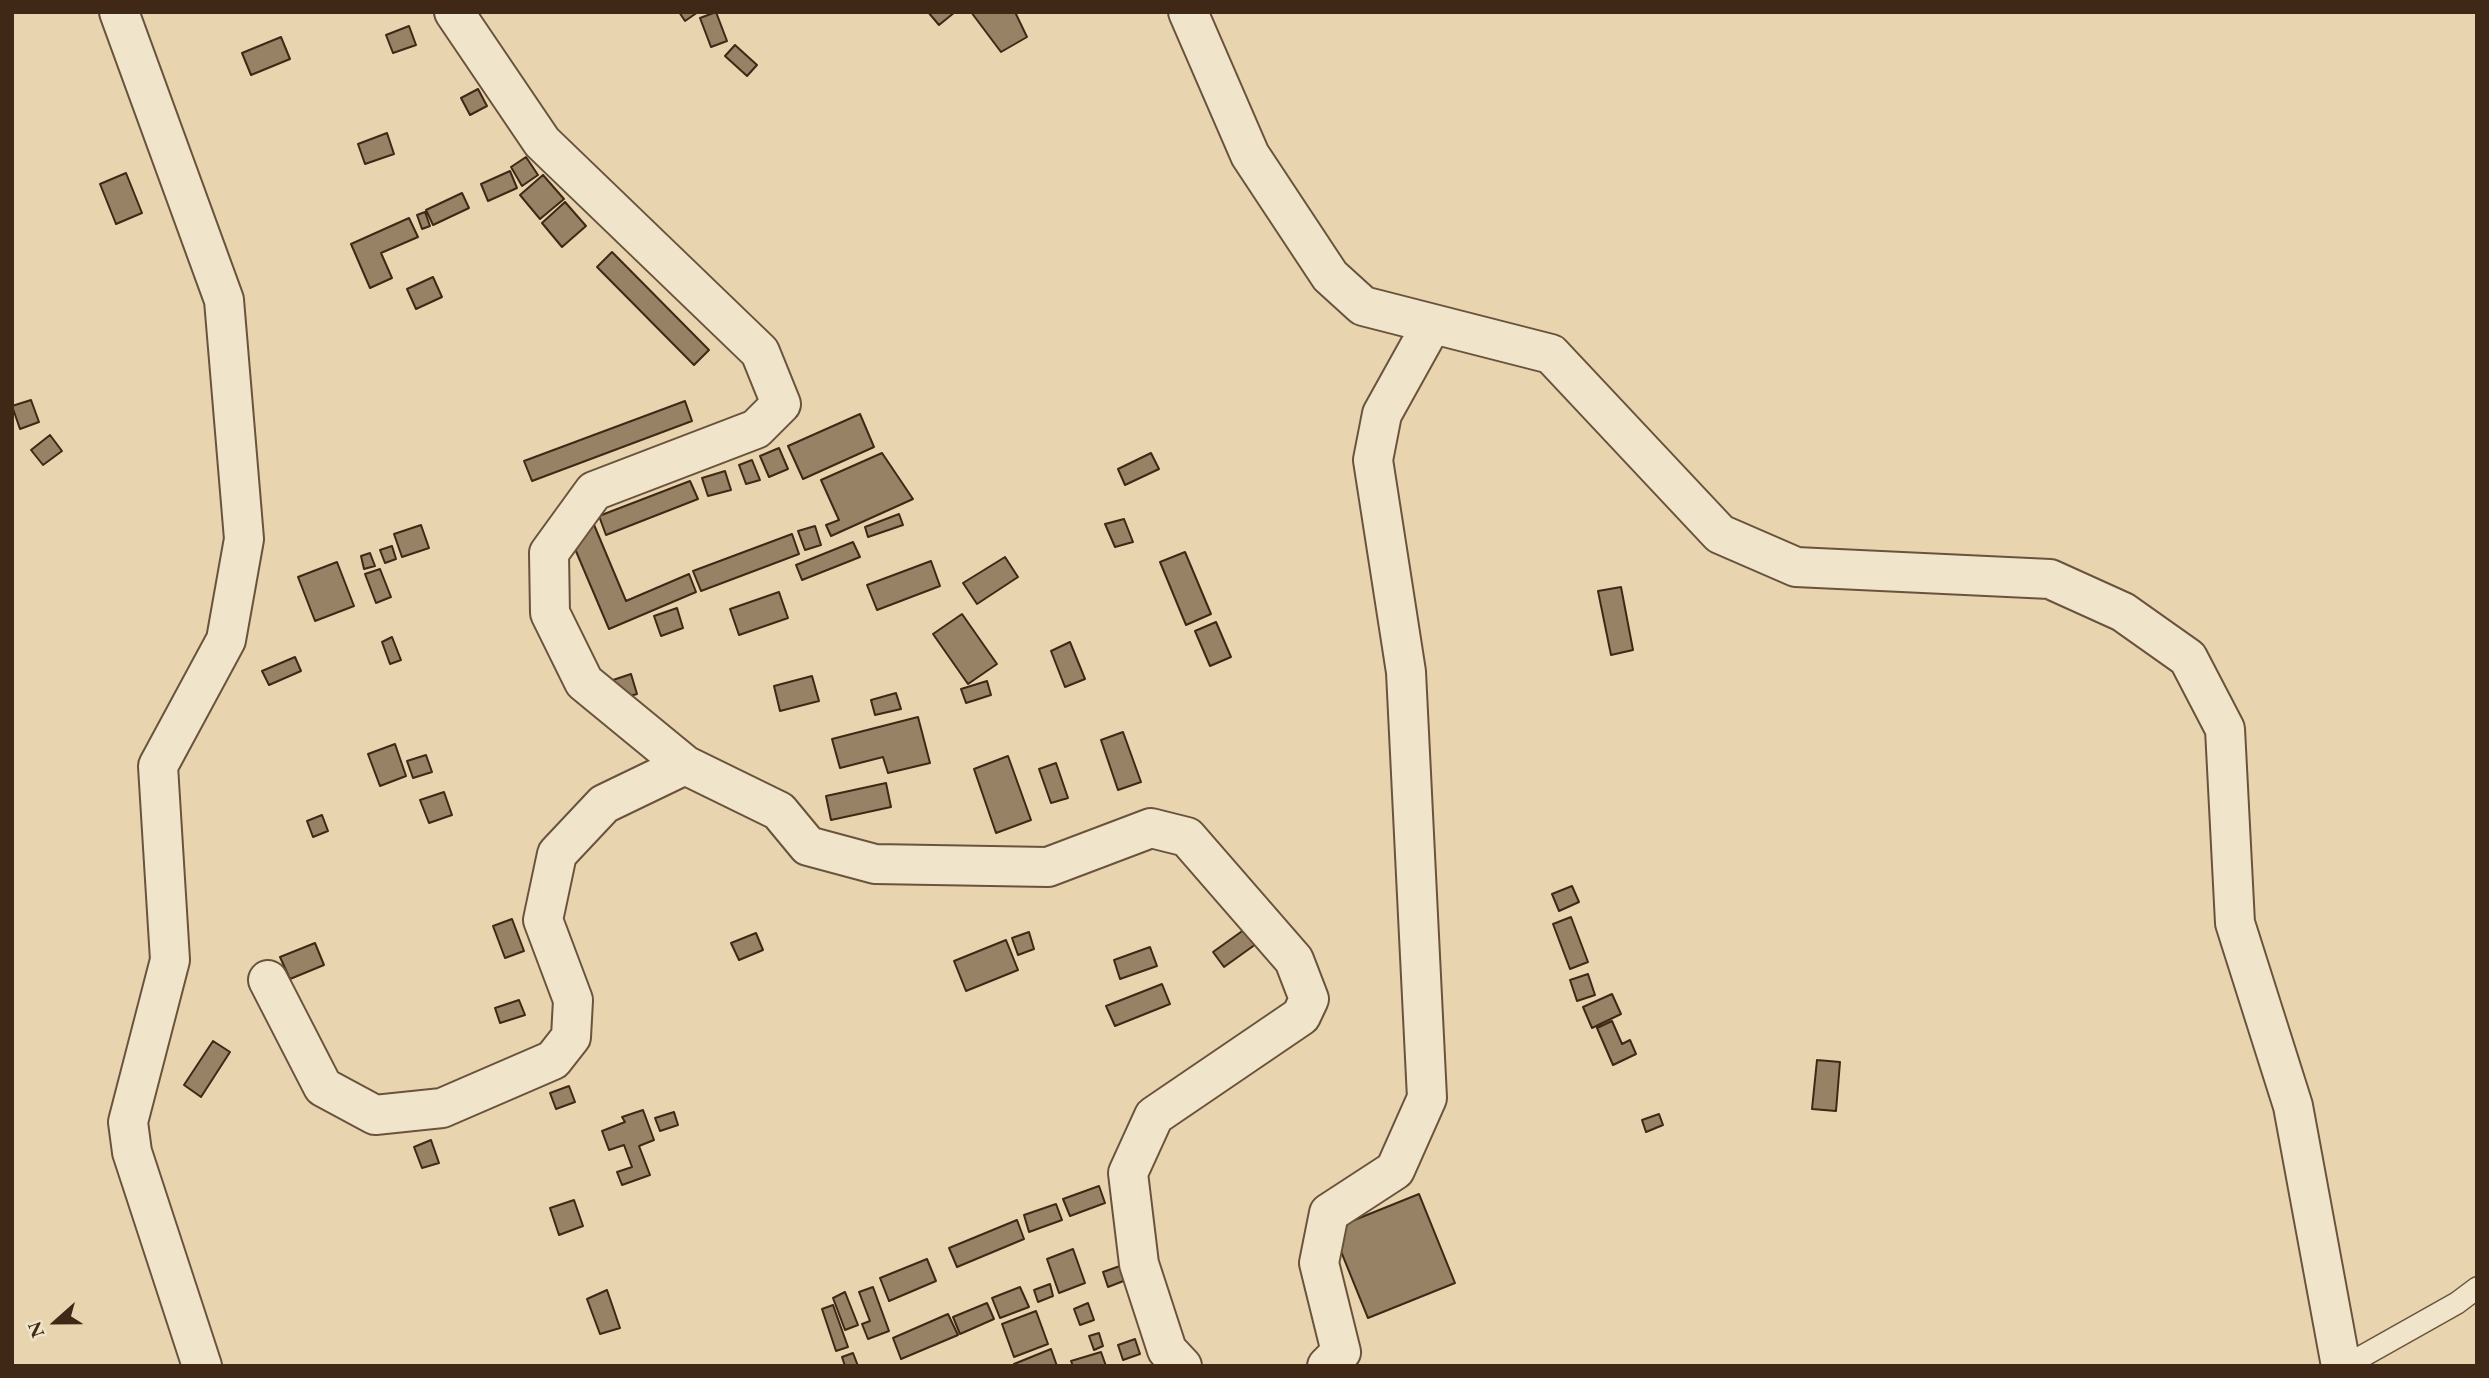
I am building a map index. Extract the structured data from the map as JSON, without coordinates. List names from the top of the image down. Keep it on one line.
{"north":"left"}
